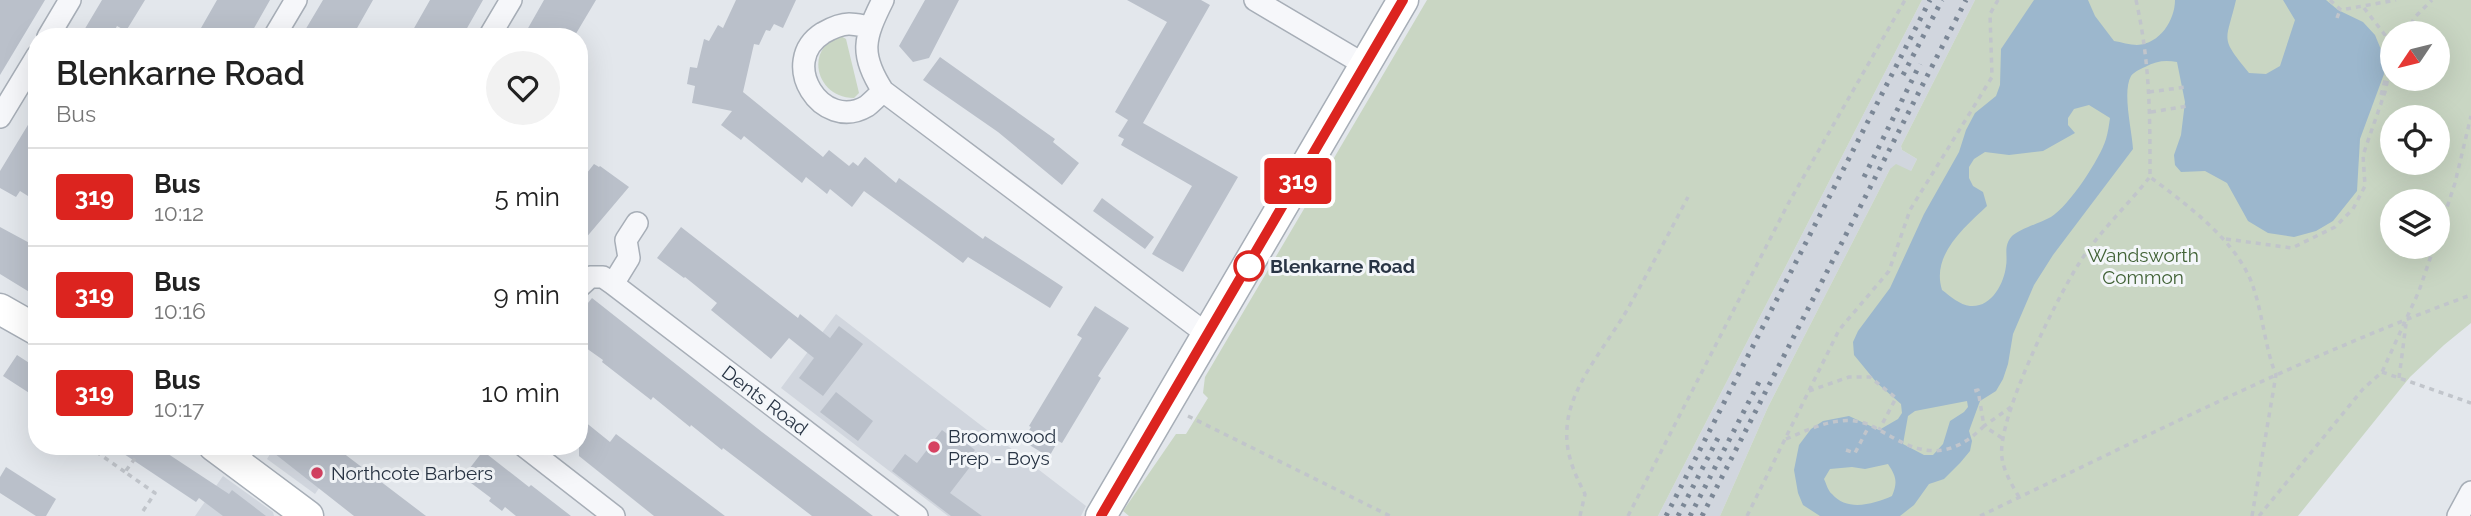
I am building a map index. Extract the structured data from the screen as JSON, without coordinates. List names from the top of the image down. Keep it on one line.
{"streets":{"street":["Dents Road"]},"parks":["Wandsworth Common"],"places":["Blenkarne Road","Broomwood Prep - Boys","Northcote Barbers"],"lines":["bus line 319"],"north":"bottom left","page":{"on_map":"319","heading":["Blenkarne Road","Bus"],"list":[{"mark":"319","name":"Bus","note":"10:12","value":"5 min"},{"mark":"319","name":"Bus","note":"10:16","value":"9 min"},{"mark":"319","name":"Bus","note":"10:17","value":"10 min"}]}}
